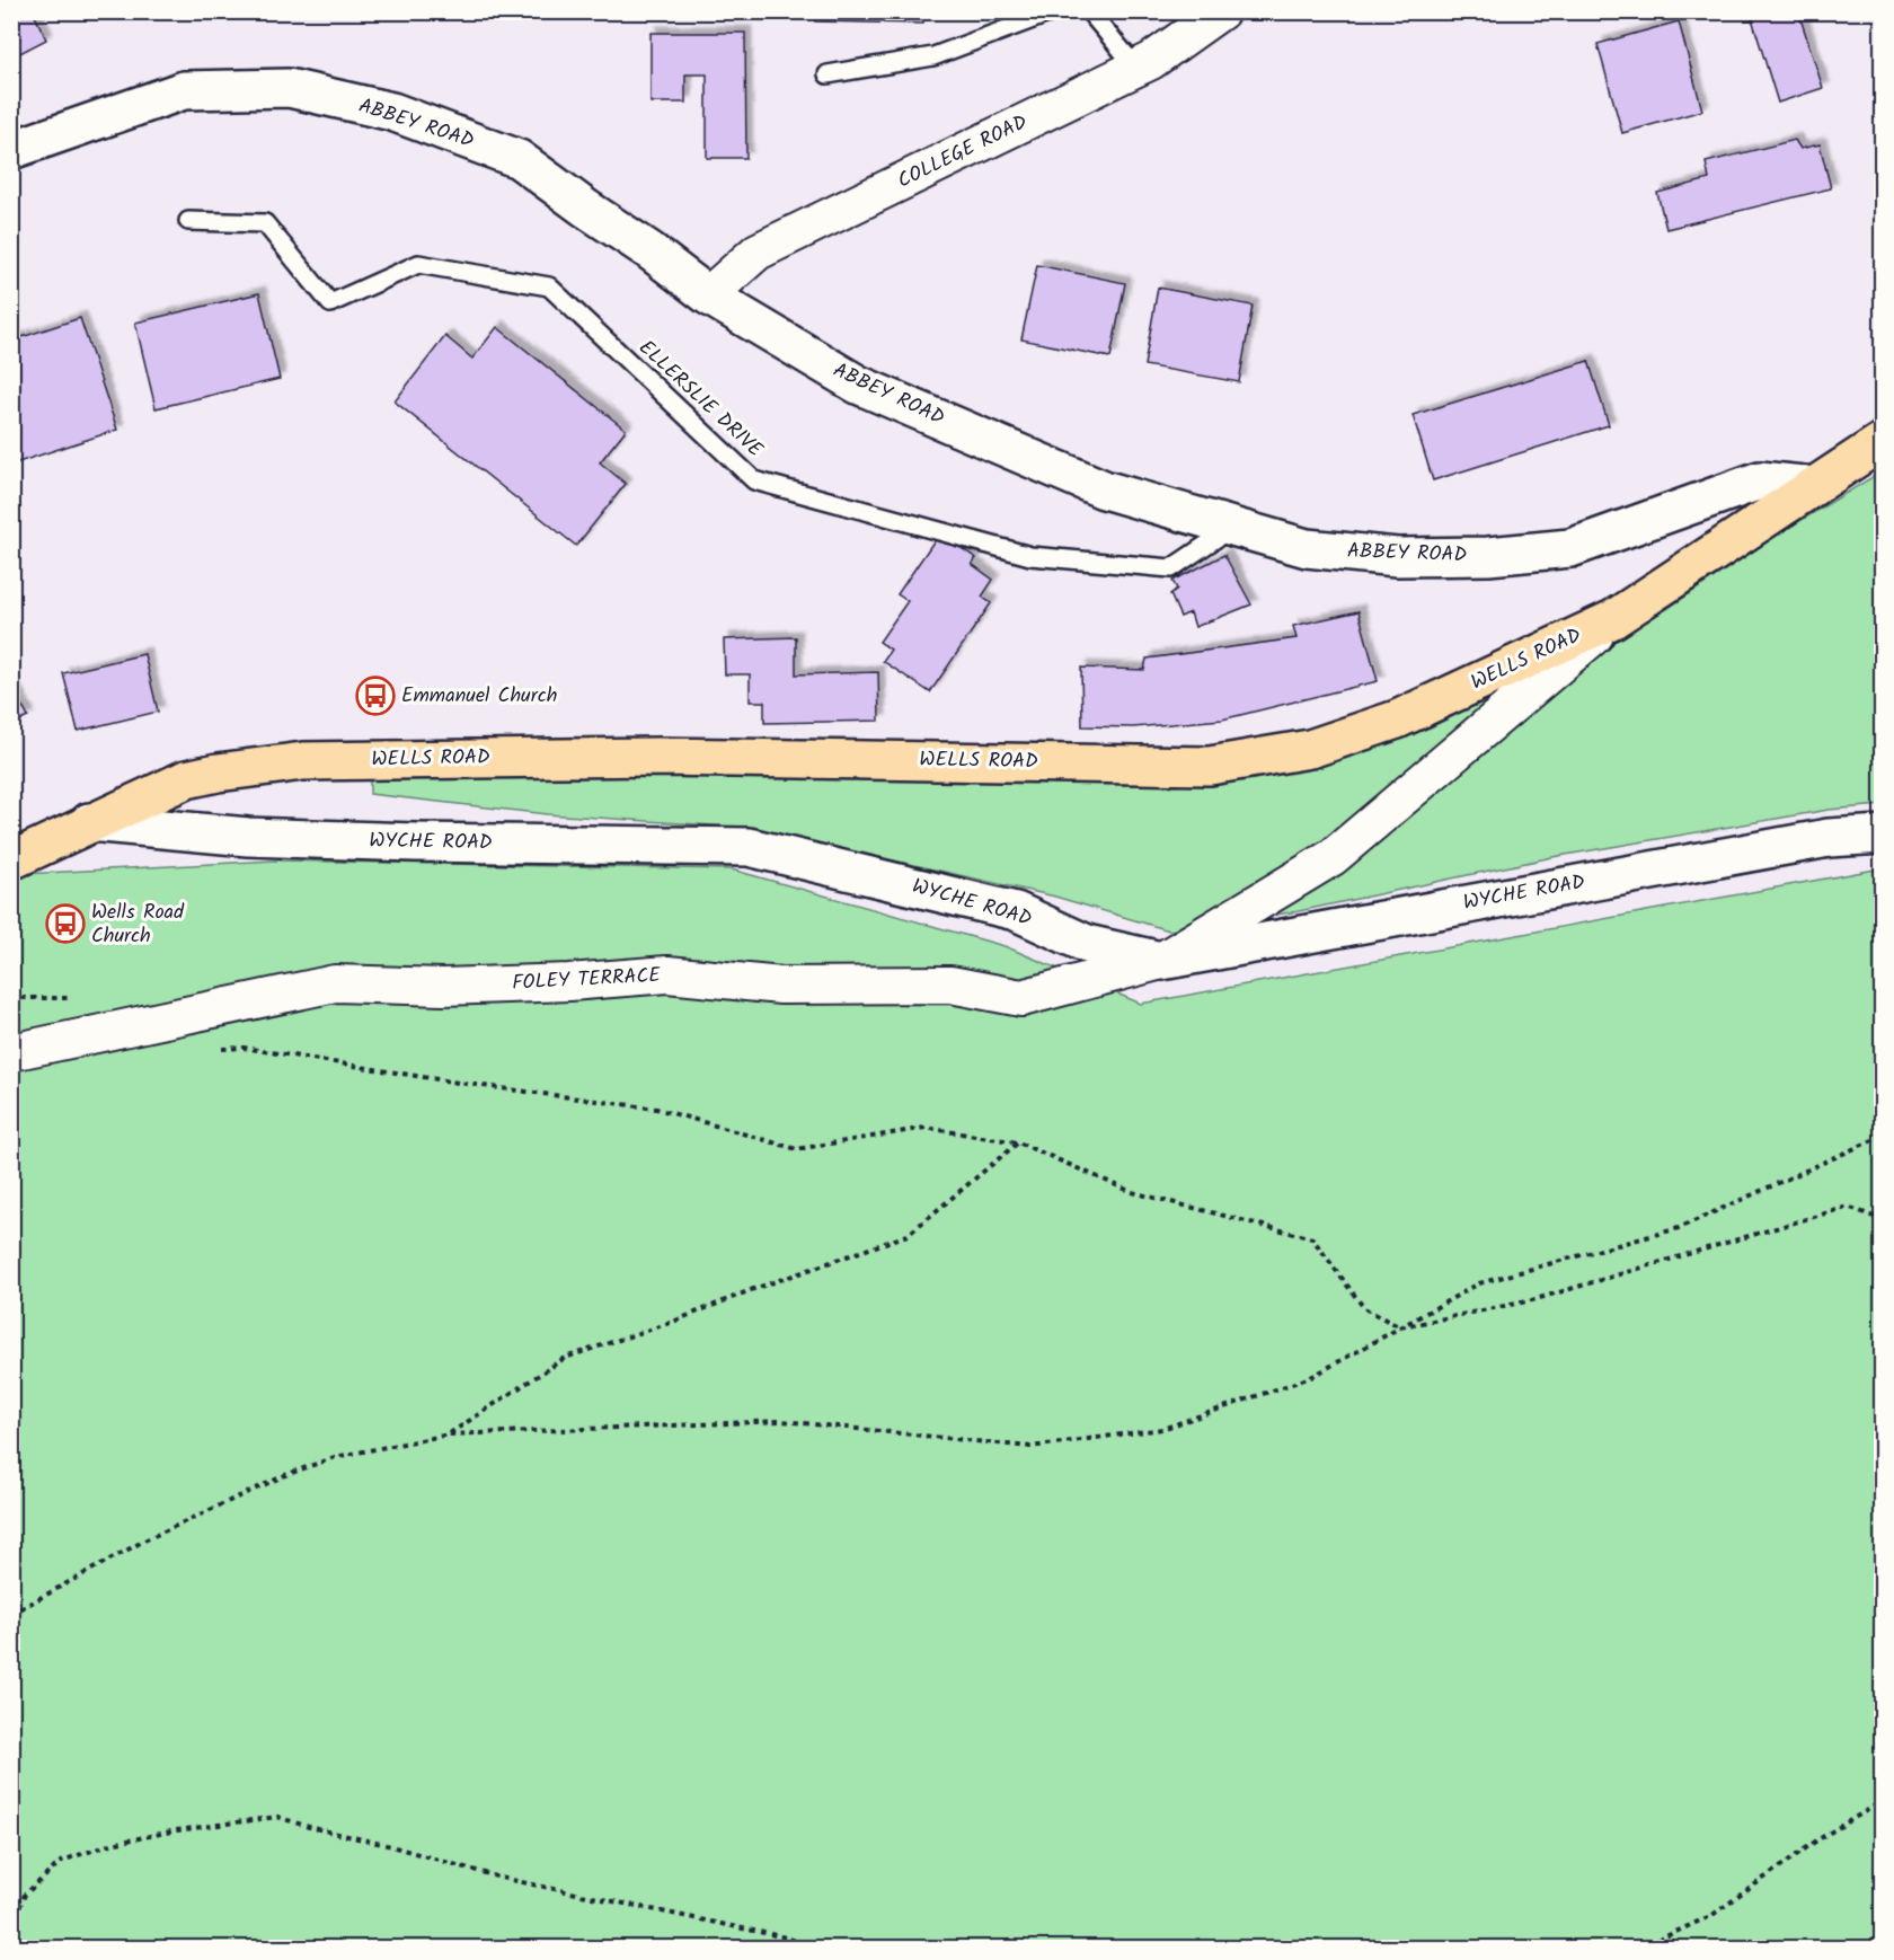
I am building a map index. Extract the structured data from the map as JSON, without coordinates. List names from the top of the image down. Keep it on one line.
{"streets":{"highway":["WELLS ROAD"],"street":["ABBEY ROAD","COLLEGE ROAD","WYCHE ROAD","FOLEY TERRACE"],"lane":["ELLERSLIE DRIVE"]},"crossings":[["ABBEY ROAD","COLLEGE ROAD"],["ABBEY ROAD","ELLERSLIE DRIVE"],["ABBEY ROAD","WELLS ROAD"],["WELLS ROAD","WYCHE ROAD"],["WELLS ROAD","FOLEY TERRACE"],["WYCHE ROAD","FOLEY TERRACE"]],"places":{"bus stop":["Emmanuel Church","Wells Road Church"]}}
